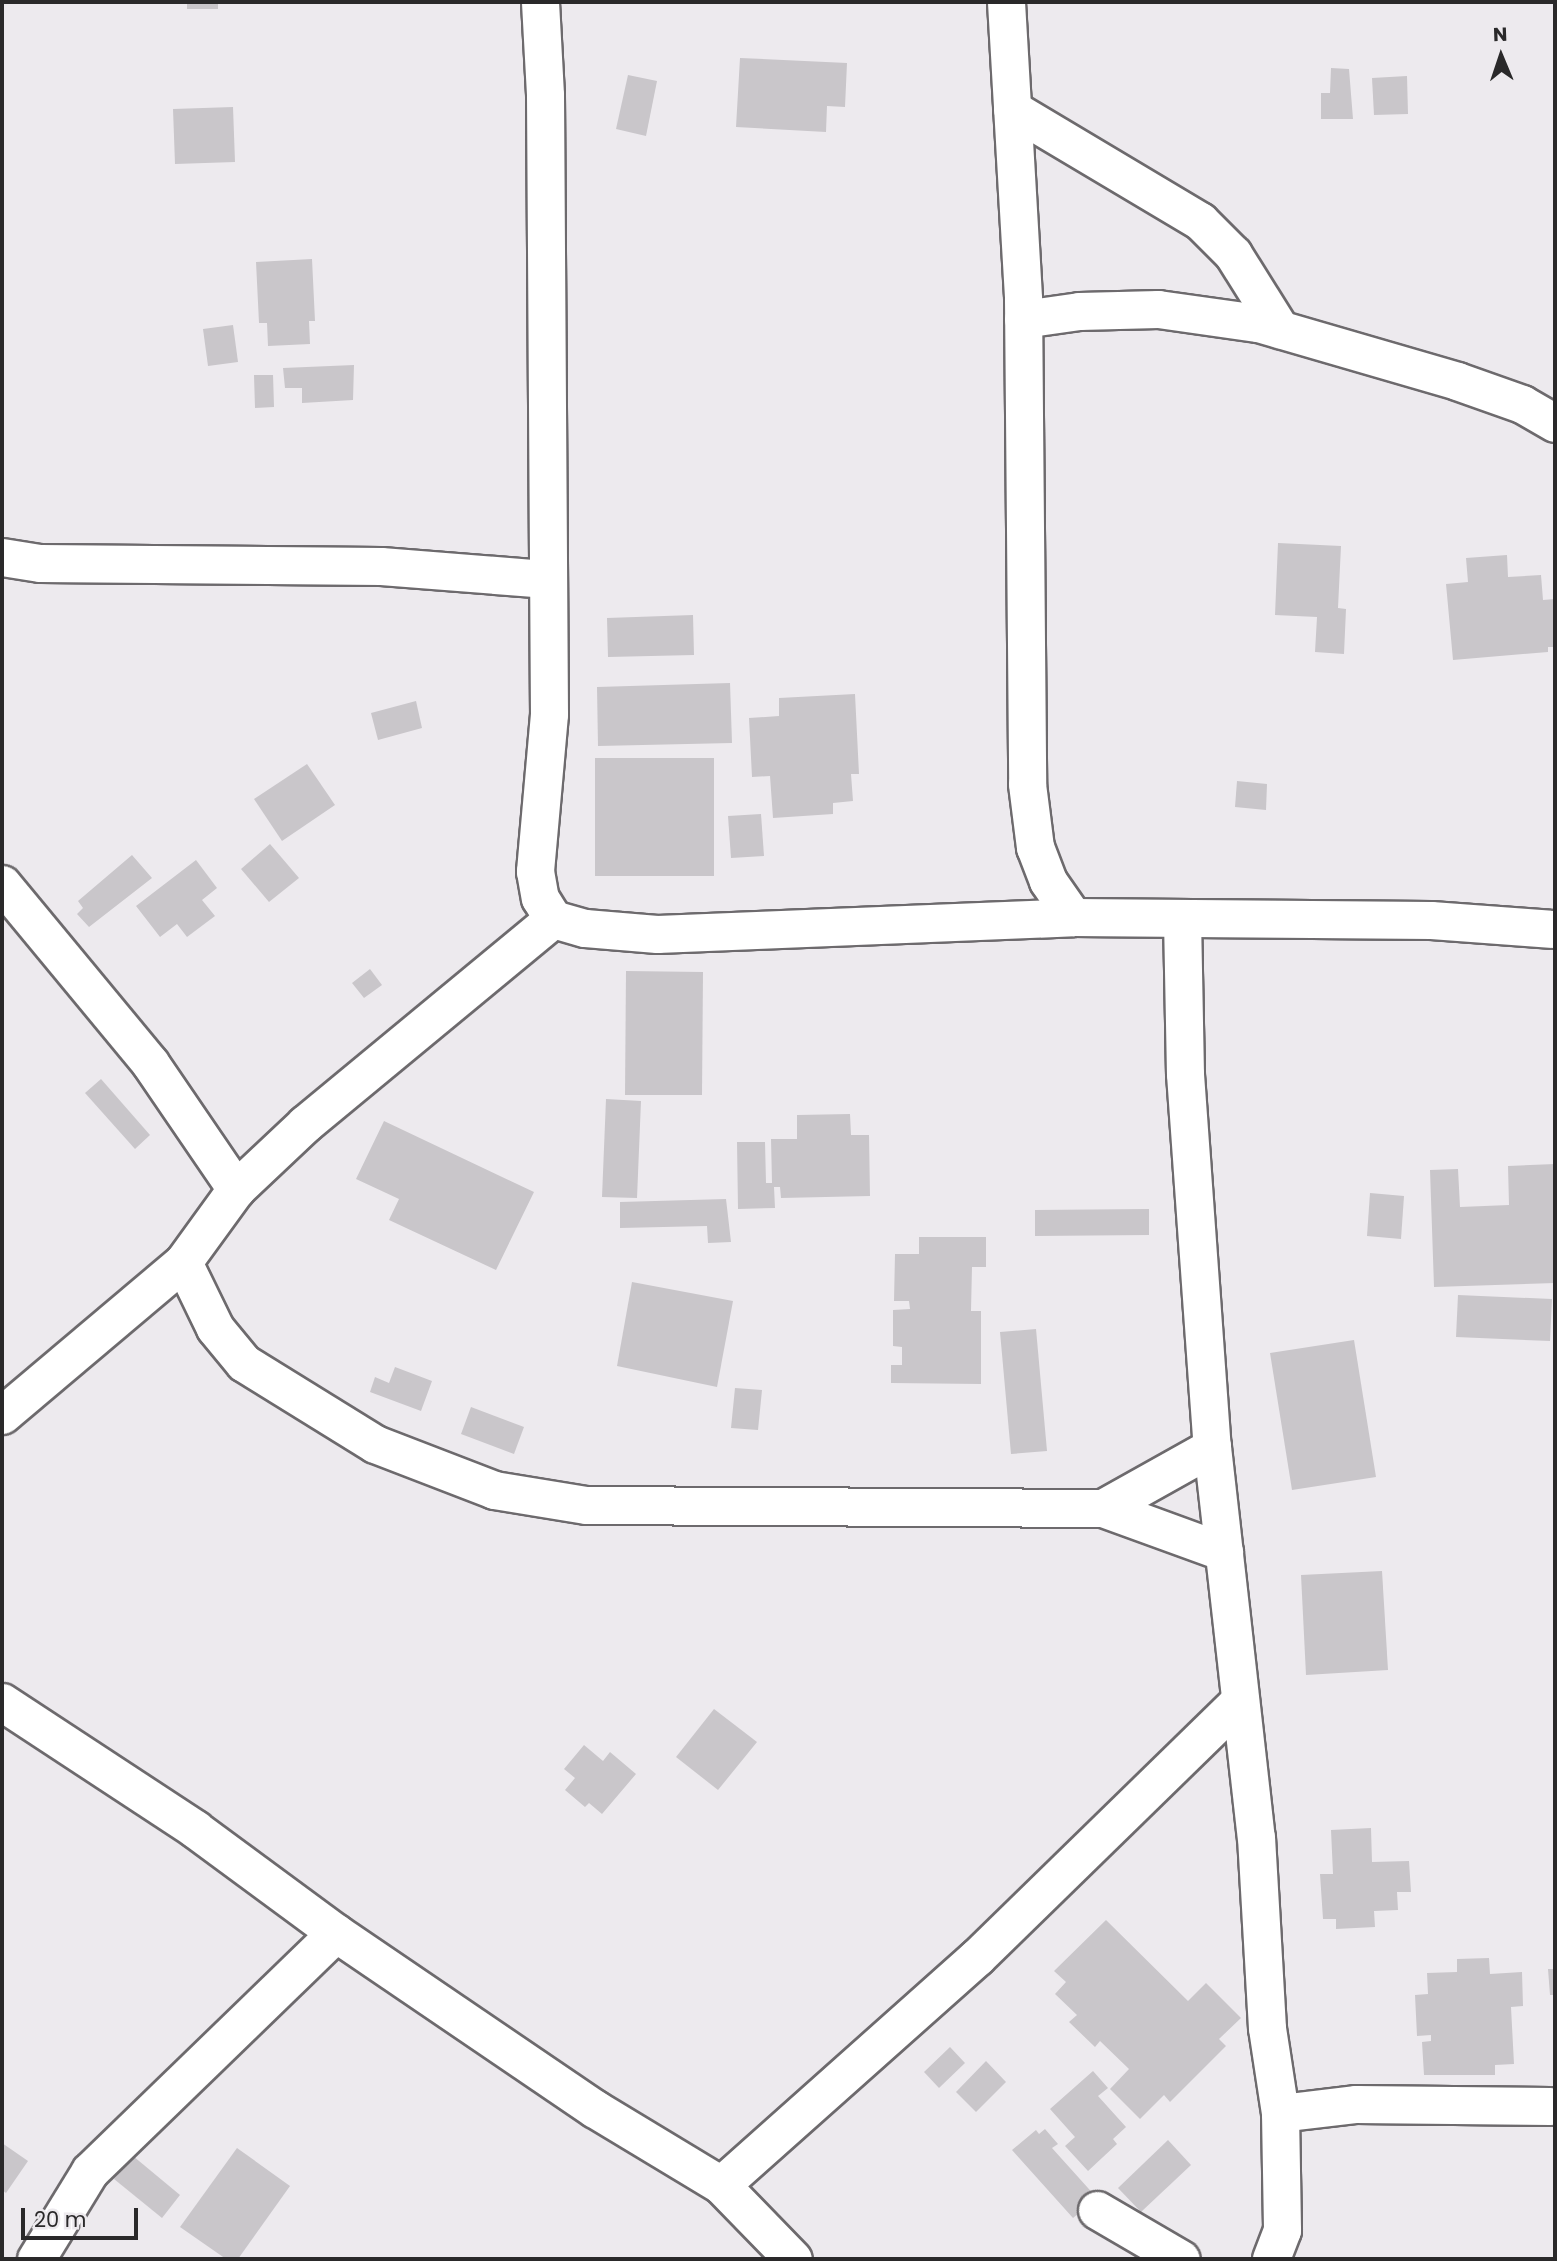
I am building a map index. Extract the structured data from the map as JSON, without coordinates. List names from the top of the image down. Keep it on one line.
{"scale_bar":"20 m","north":"top"}
